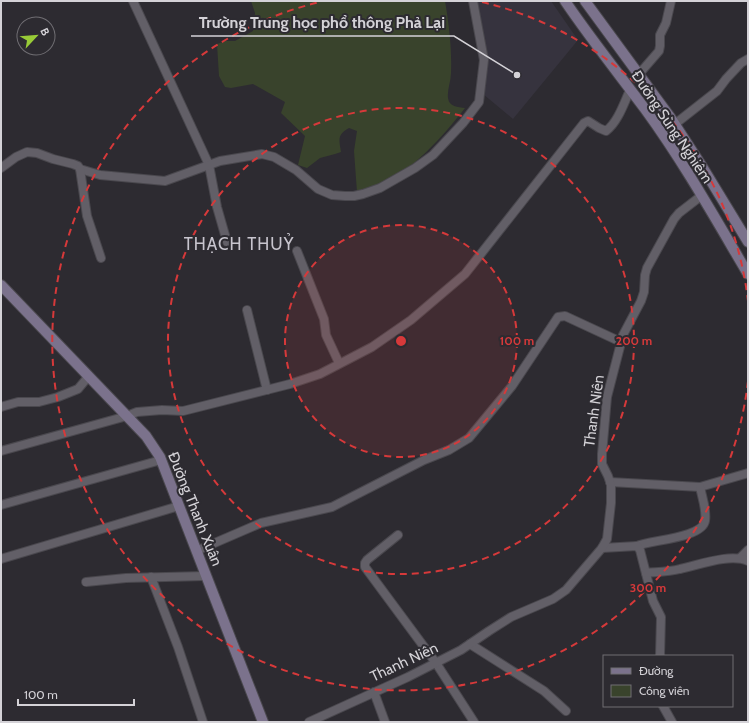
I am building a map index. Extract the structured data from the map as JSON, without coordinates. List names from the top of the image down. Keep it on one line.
{"streets":{"street":["Đường Sùng Nghiêm","Thanh Niên","Đường Thanh Xuân"]},"crossings":[["Đường Sùng Nghiêm","Thanh Niên"]],"districts":["THẠCH THUỶ"],"places":["Trường Trung học phổ thông Phả Lại"],"legend":["Đường","Công viên"],"scale_bar":"100 m","north":"top right","rings":["100 m","200 m","300 m"]}
